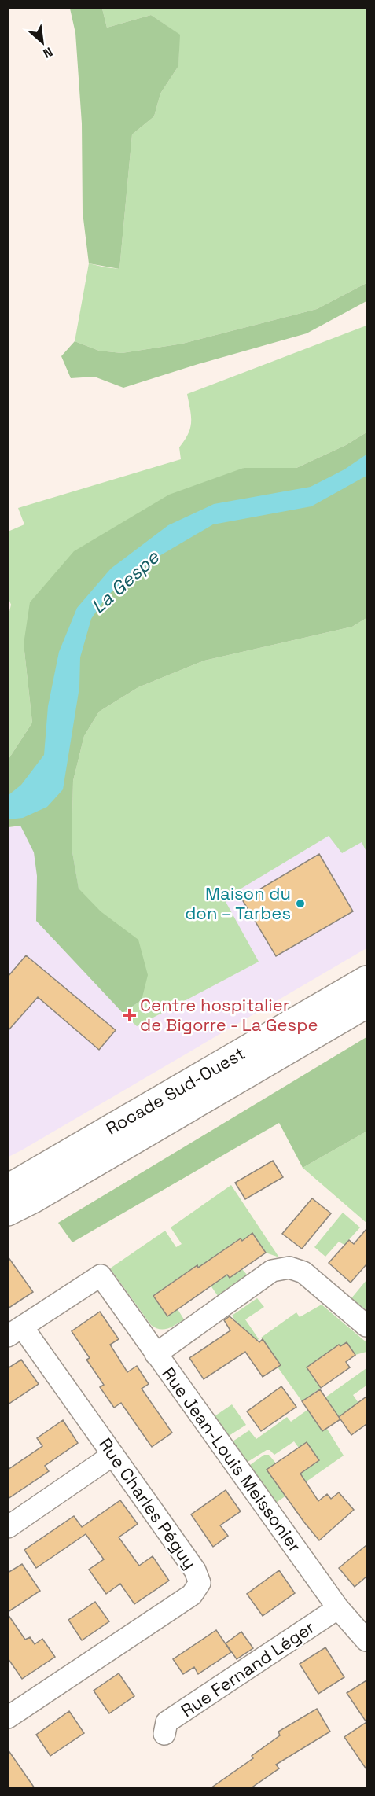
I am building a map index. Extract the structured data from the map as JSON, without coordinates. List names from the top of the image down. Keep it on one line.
{"streets":{"main road":["Rocade Sud-Ouest"],"street":["Rue Jean-Louis Meissonier","Rue Charles Péguy","Rue Fernand Léger"]},"crossings":[["Rue Jean-Louis Meissonier","Rue Charles Péguy"],["Rue Jean-Louis Meissonier","Rue Fernand Léger"]],"water":["La Gespe"],"places":{"other":["Maison du don – Tarbes"],"health":["Centre hospitalier de Bigorre - La Gespe"]},"north":"bottom right"}
